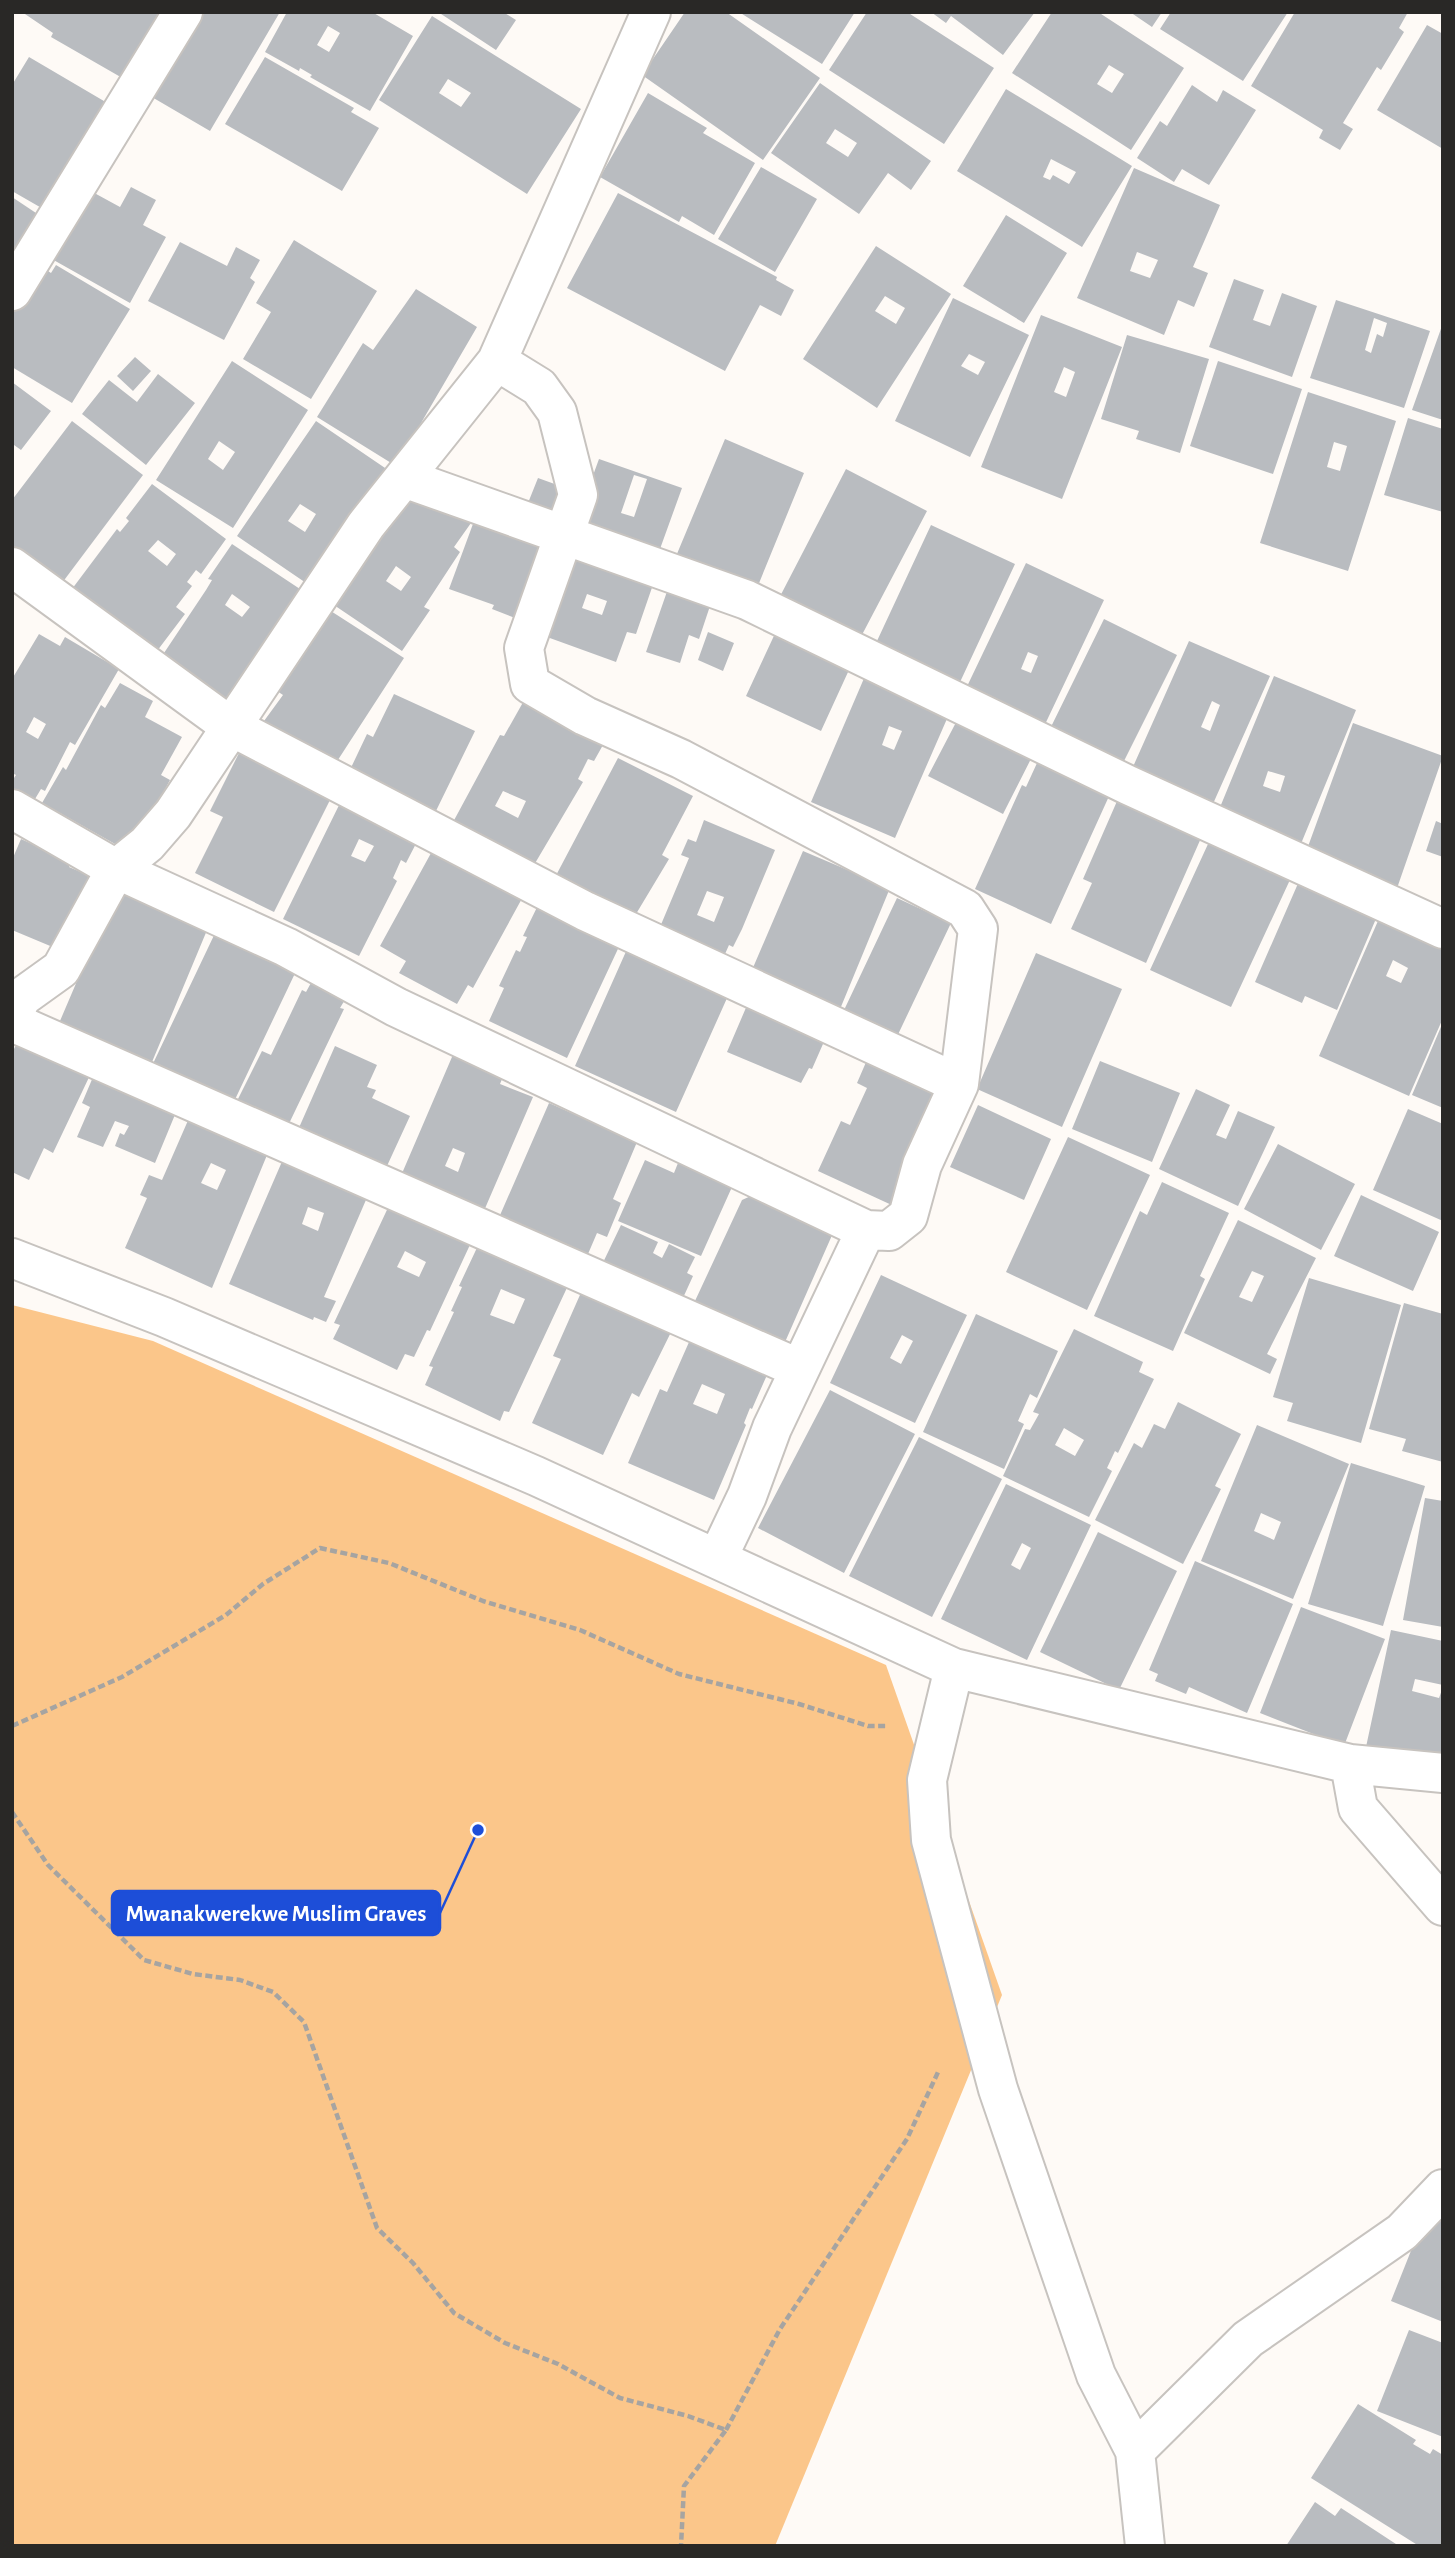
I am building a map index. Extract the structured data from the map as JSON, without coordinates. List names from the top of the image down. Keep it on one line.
{"places":["Mwanakwerekwe Muslim Graves"]}
